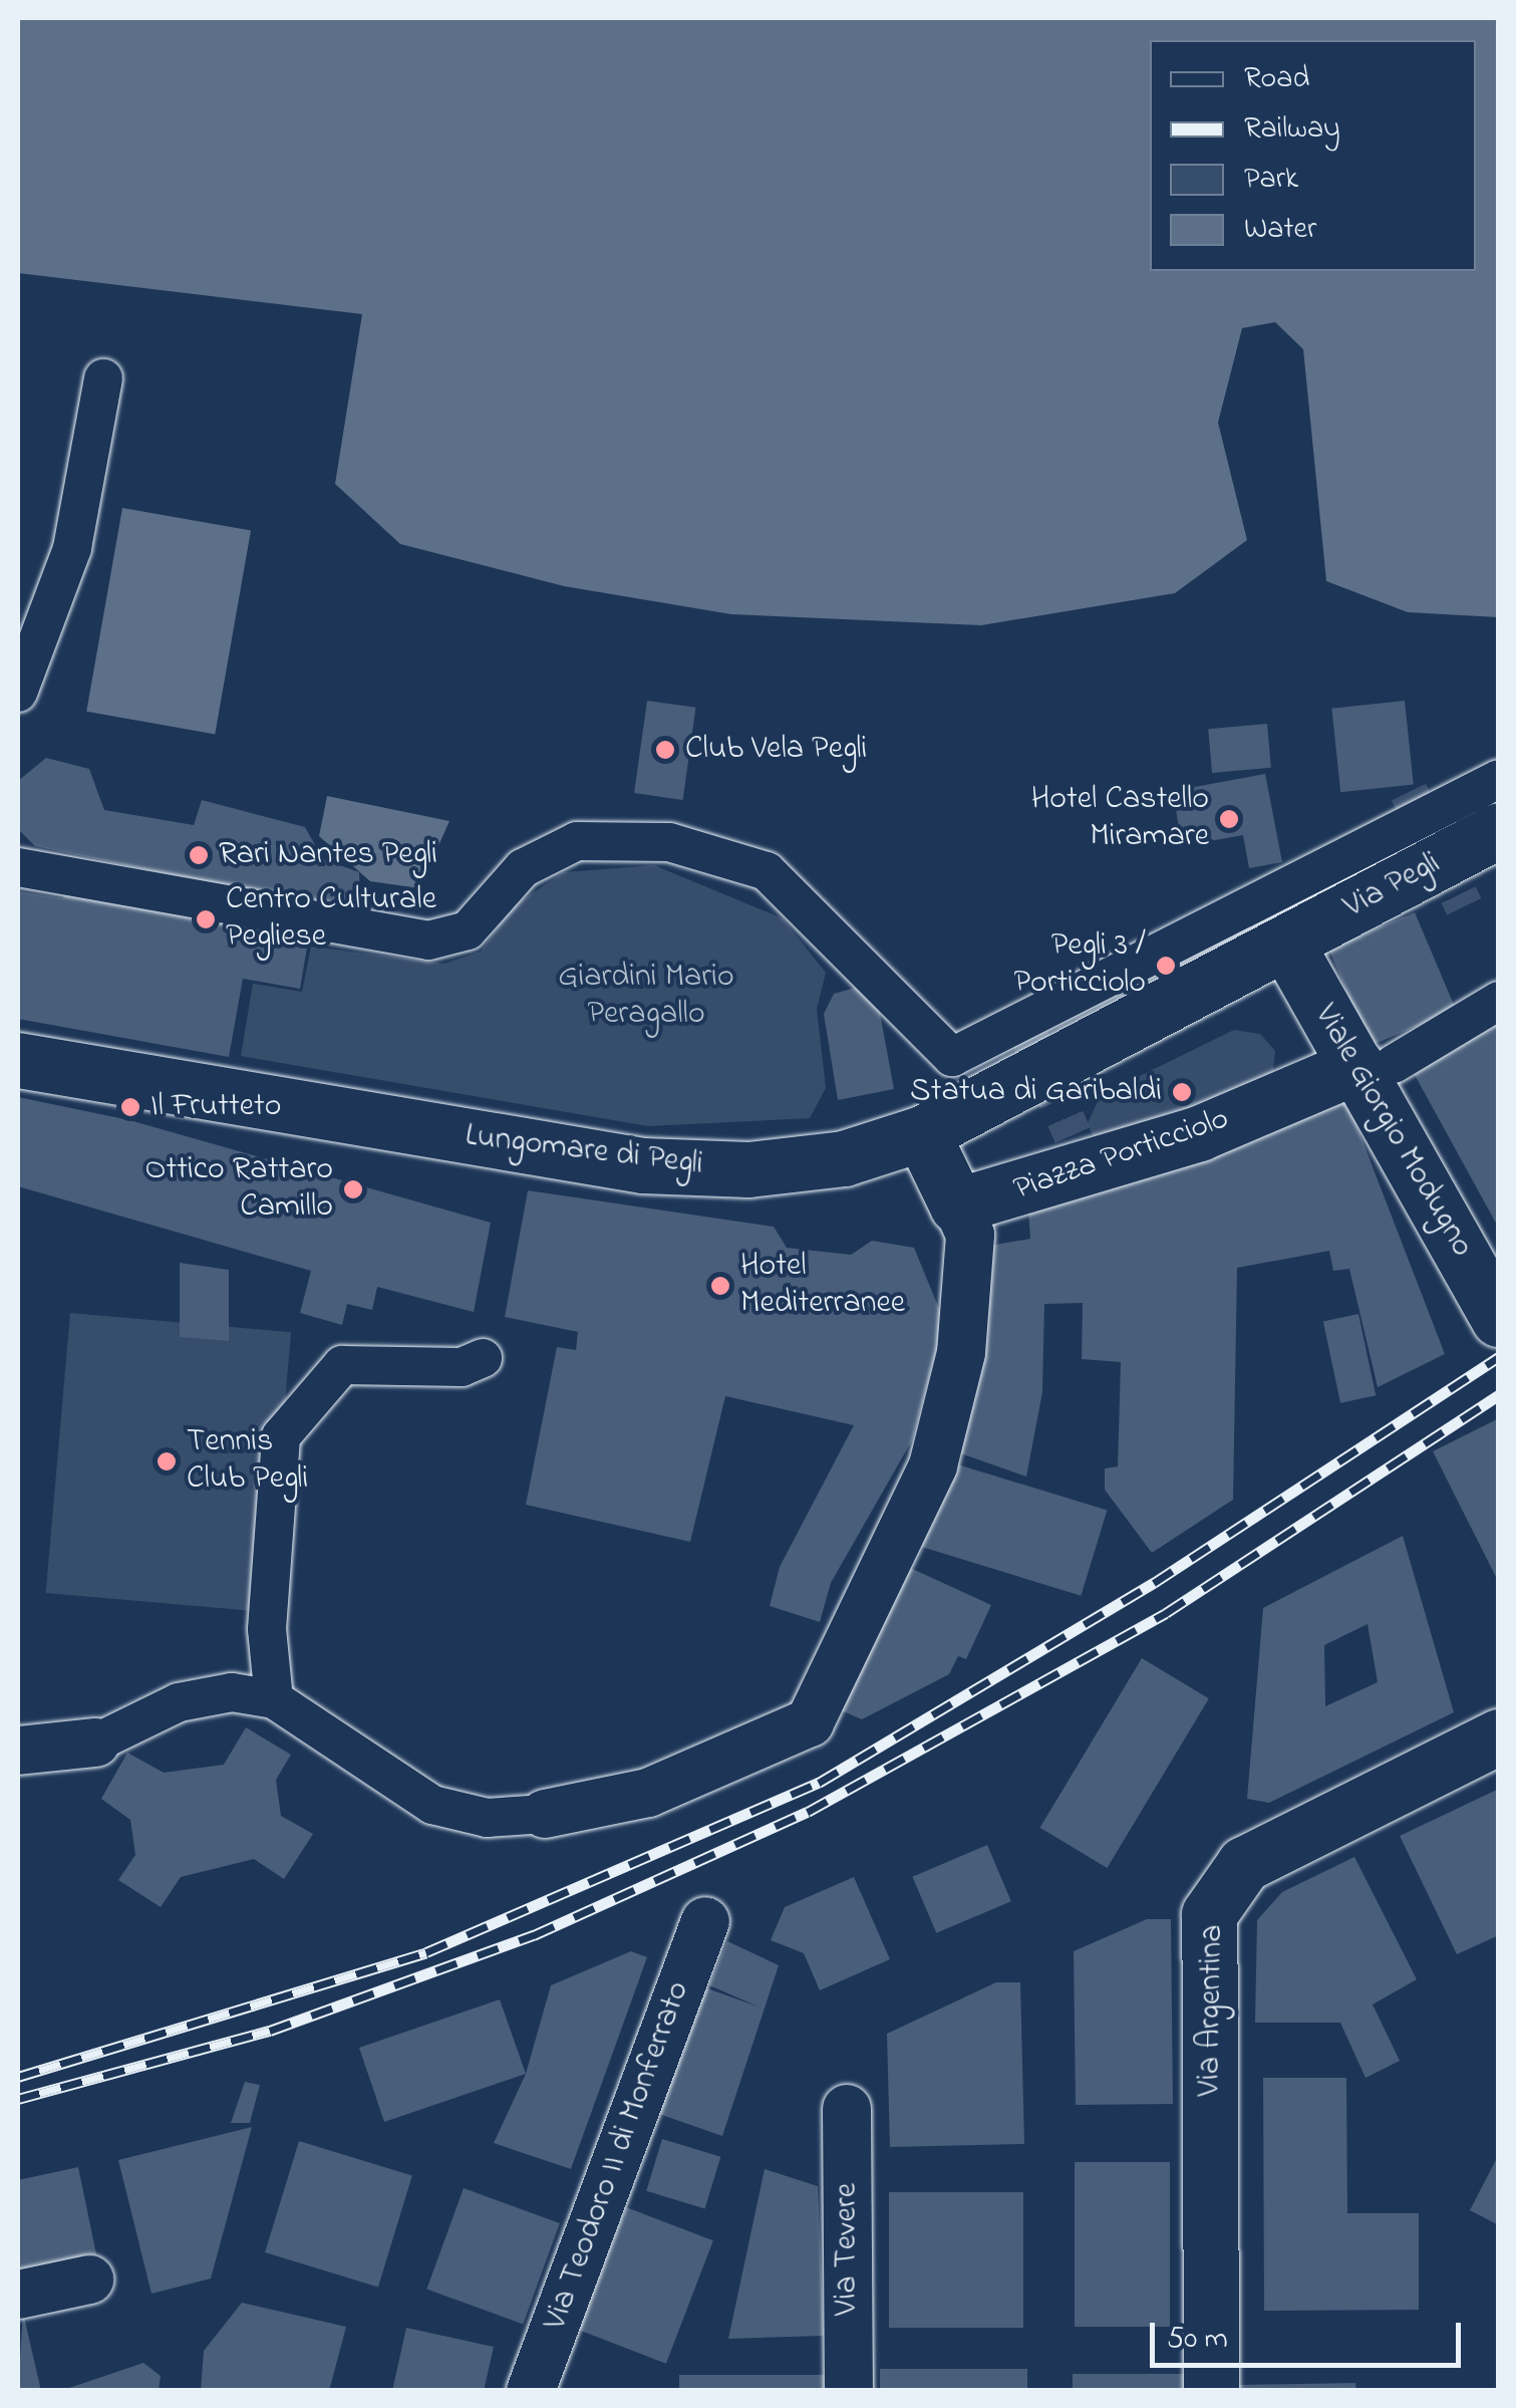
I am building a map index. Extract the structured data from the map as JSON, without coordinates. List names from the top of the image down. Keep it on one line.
{"streets":{"street":["Via Pegli","Viale Giorgio Modugno","Lungomare di Pegli","Piazza Porticciolo","Via Argentina","Via Teodoro II di Monferrato","Via Tevere"]},"crossings":[["Via Pegli","Viale Giorgio Modugno"],["Via Pegli","Lungomare di Pegli"],["Viale Giorgio Modugno","Lungomare di Pegli"],["Viale Giorgio Modugno","Piazza Porticciolo"]],"parks":["Giardini Mario Peragallo"],"places":["Club Vela Pegli","Hotel Castello Miramare","Rari Nantes Pegli","Centro Culturale Pegliese","Pegli 3 / Porticciolo","Statua di Garibaldi","Il Frutteto","Ottico Rattaro Camillo","Hotel Mediterranee","Tennis Club Pegli"],"legend":["Road","Railway","Park","Water"],"scale_bar":"50 m"}
